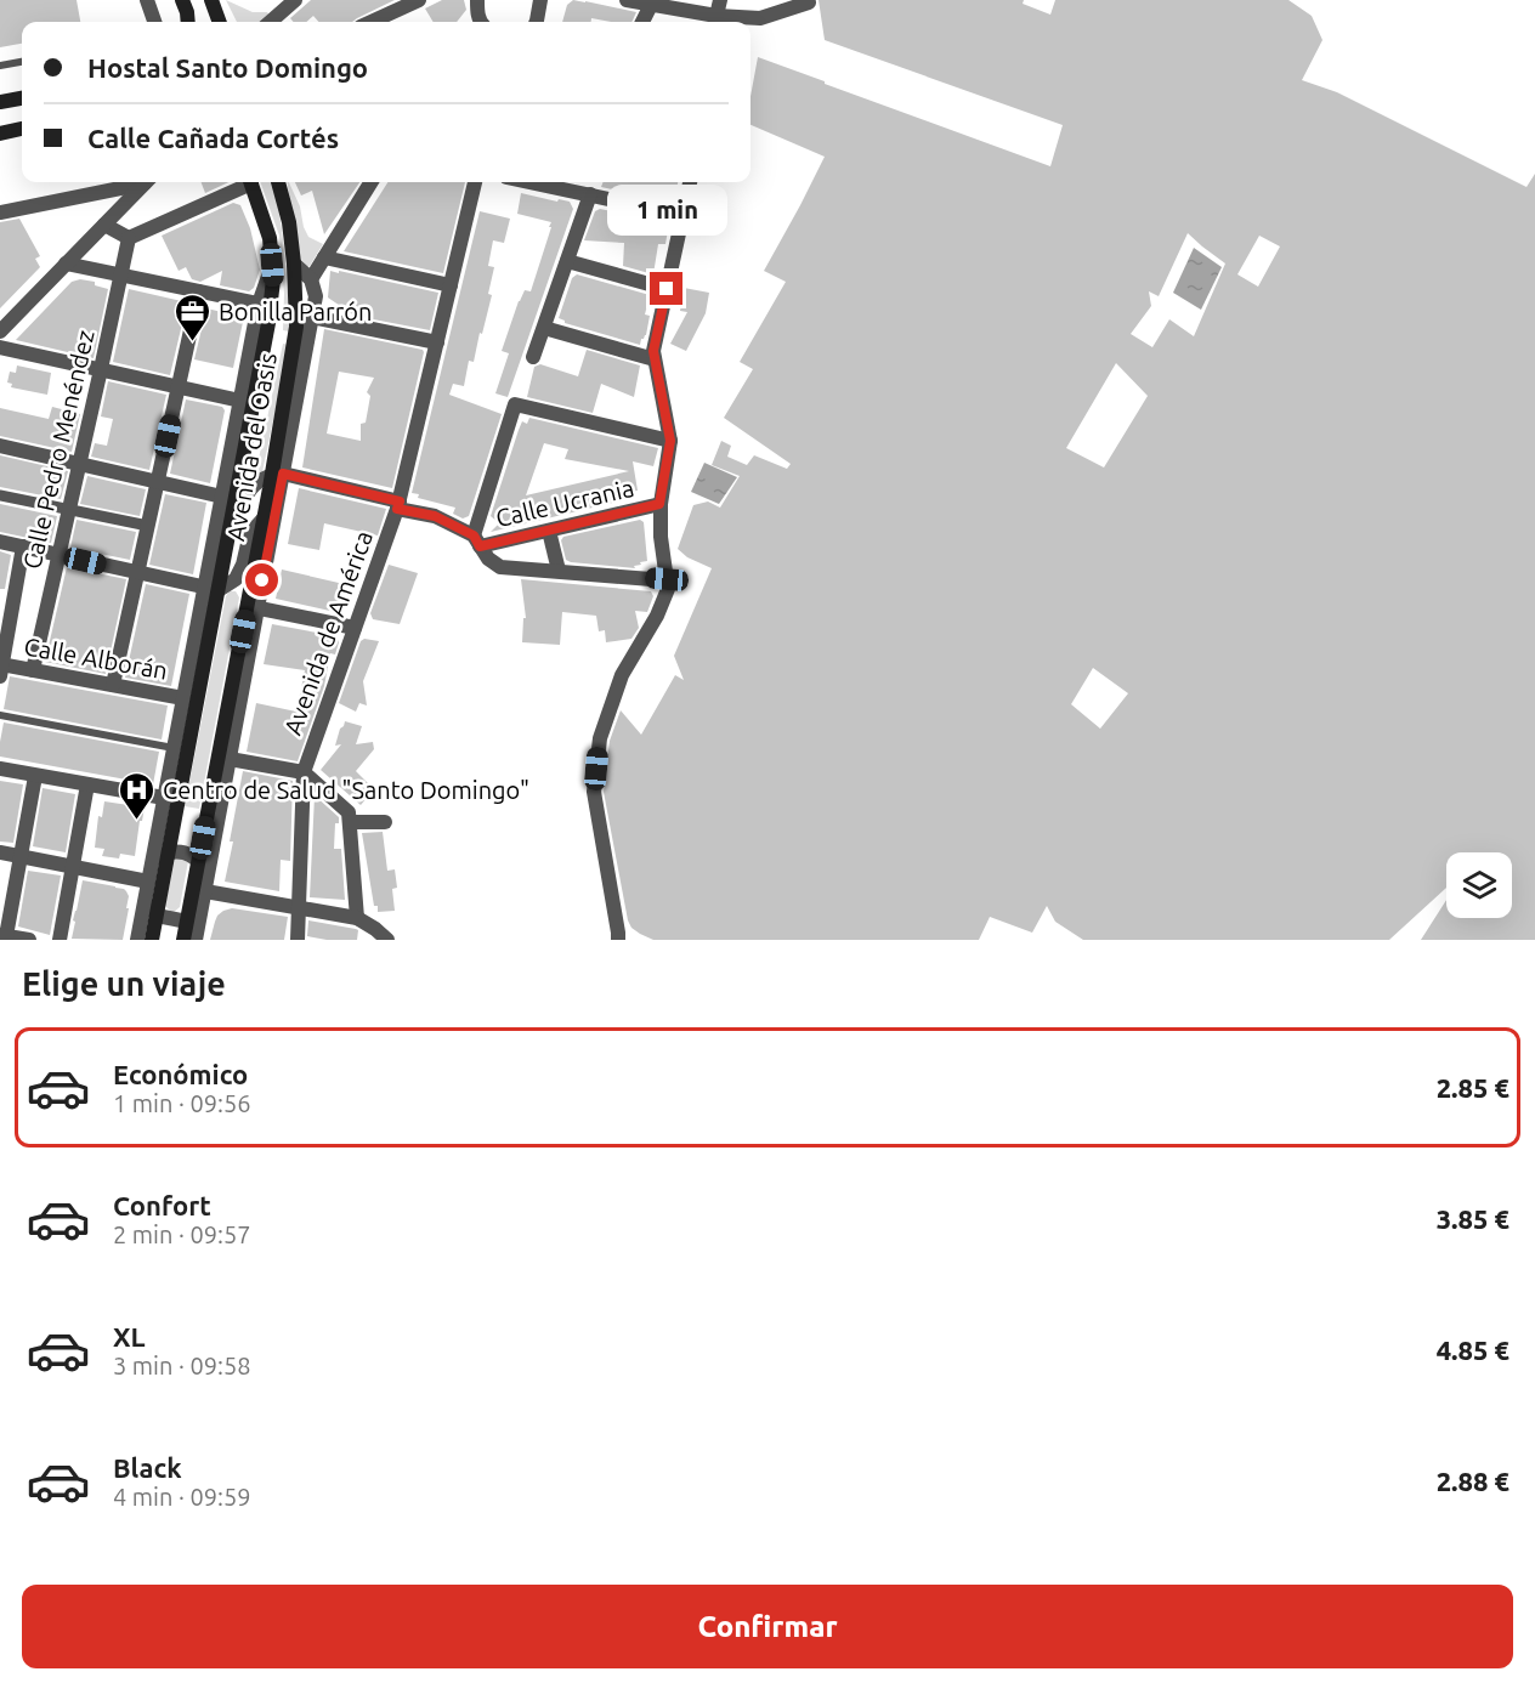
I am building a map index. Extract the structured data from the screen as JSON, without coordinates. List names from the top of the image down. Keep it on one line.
{"streets":{"main road":["Avenida del Oasis"],"street":["Calle Pedro Menéndez","Calle Ucrania","Avenida de América","Calle Alborán"]},"crossings":[["Avenida del Oasis","Calle Alborán"],["Calle Pedro Menéndez","Calle Alborán"]],"places":{"office":["Bonilla Parrón"],"hospital":["Centro de Salud \"Santo Domingo\""]},"page":{"banner":["Hostal Santo Domingo","Calle Cañada Cortés"],"bubble":"1 min","heading":"Elige un viaje","list":[{"name":"Económico","note":"1 min · 09:56","value":"2.85 €"},{"name":"Confort","note":"2 min · 09:57","value":"3.85 €"},{"name":"XL","note":"3 min · 09:58","value":"4.85 €"},{"name":"Black","note":"4 min · 09:59","value":"2.88 €"}],"buttons":"Confirmar"}}
